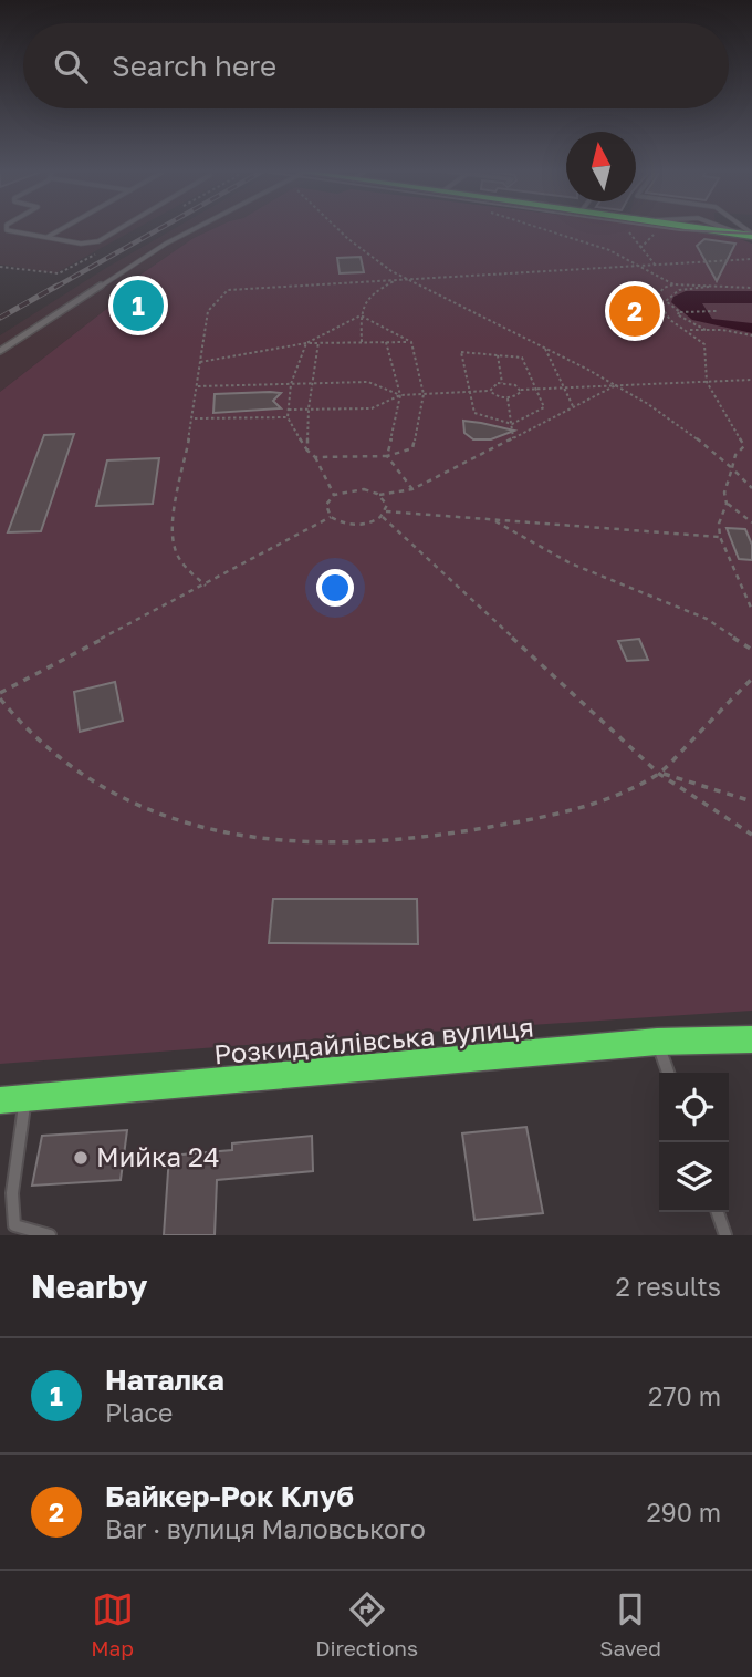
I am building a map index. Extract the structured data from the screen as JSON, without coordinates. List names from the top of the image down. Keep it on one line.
{"streets":{"street":["Розкидайлівська вулиця"]},"places":["Мийка 24"],"north":"top","page":{"search":"Search here","pins":["1","2"],"heading":["Nearby","2 results"],"list":[{"mark":"1","name":"Наталка","note":"Place","value":"270 m"},{"mark":"2","name":"Байкер-Рок Клуб","note":"Bar · вулиця Маловського","value":"290 m"}],"nav":["Map","Directions","Saved"]}}
